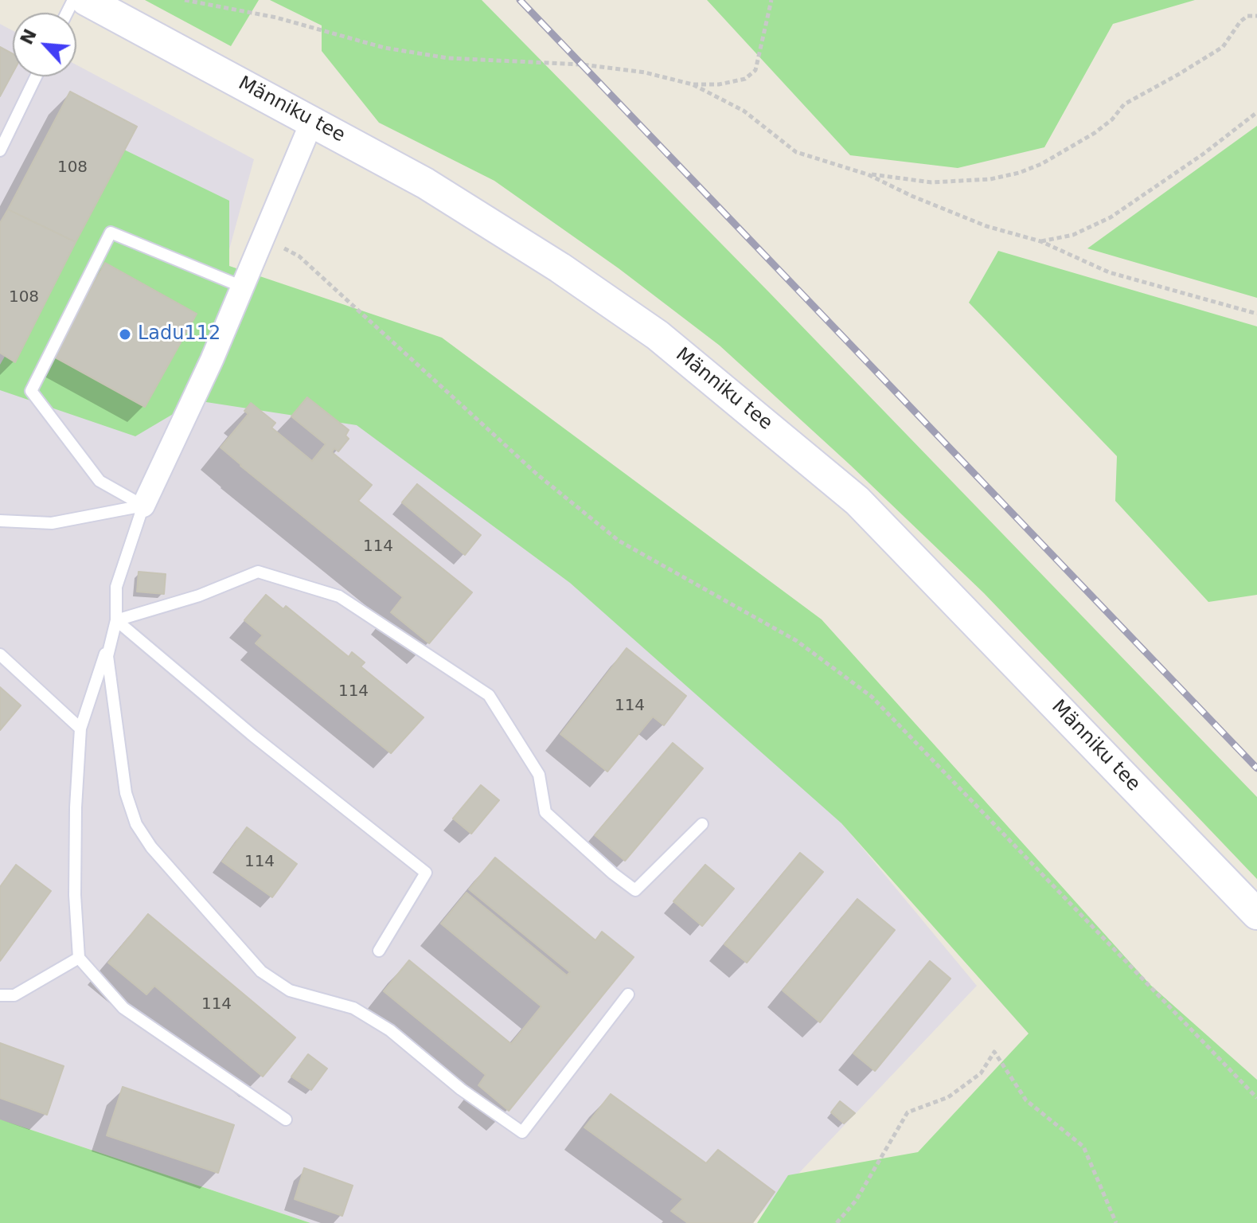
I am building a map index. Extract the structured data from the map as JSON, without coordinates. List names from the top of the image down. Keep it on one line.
{"streets":{"street":["Männiku tee"]},"places":["Ladu112"],"house_numbers":["108","108","114","114","114","114","114"],"north":"top left"}
